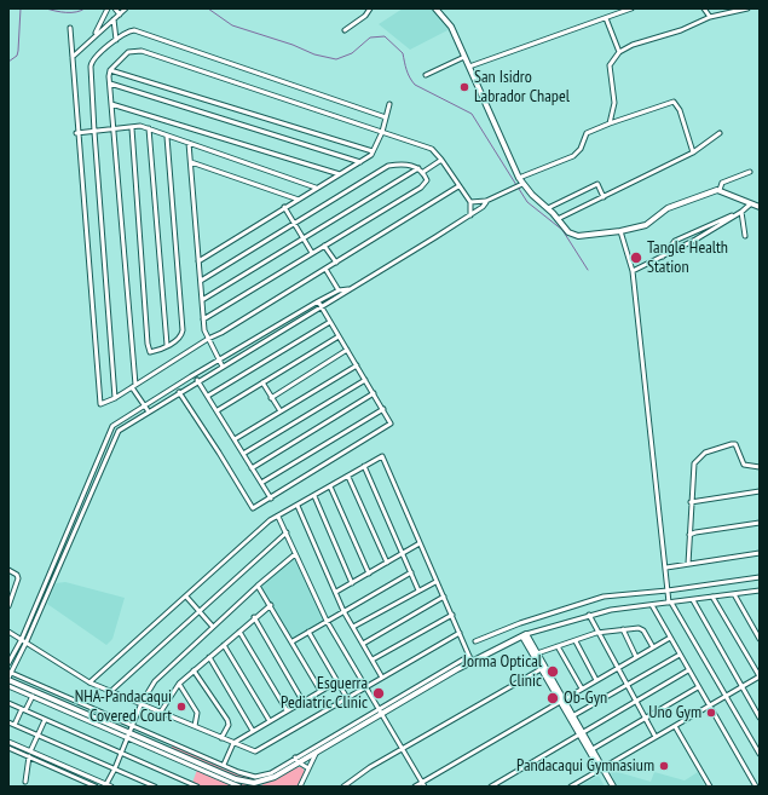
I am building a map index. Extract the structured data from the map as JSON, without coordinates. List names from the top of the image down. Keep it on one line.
{"places":["San Isidro Labrador Chapel","Tangle Health Station","Jorma Optical Clinic","Esguerra Pediatric Clinic","Ob-Gyn","NHA-Pandacaqui Covered Court","Uno Gym","Pandacaqui Gymnasium"]}
